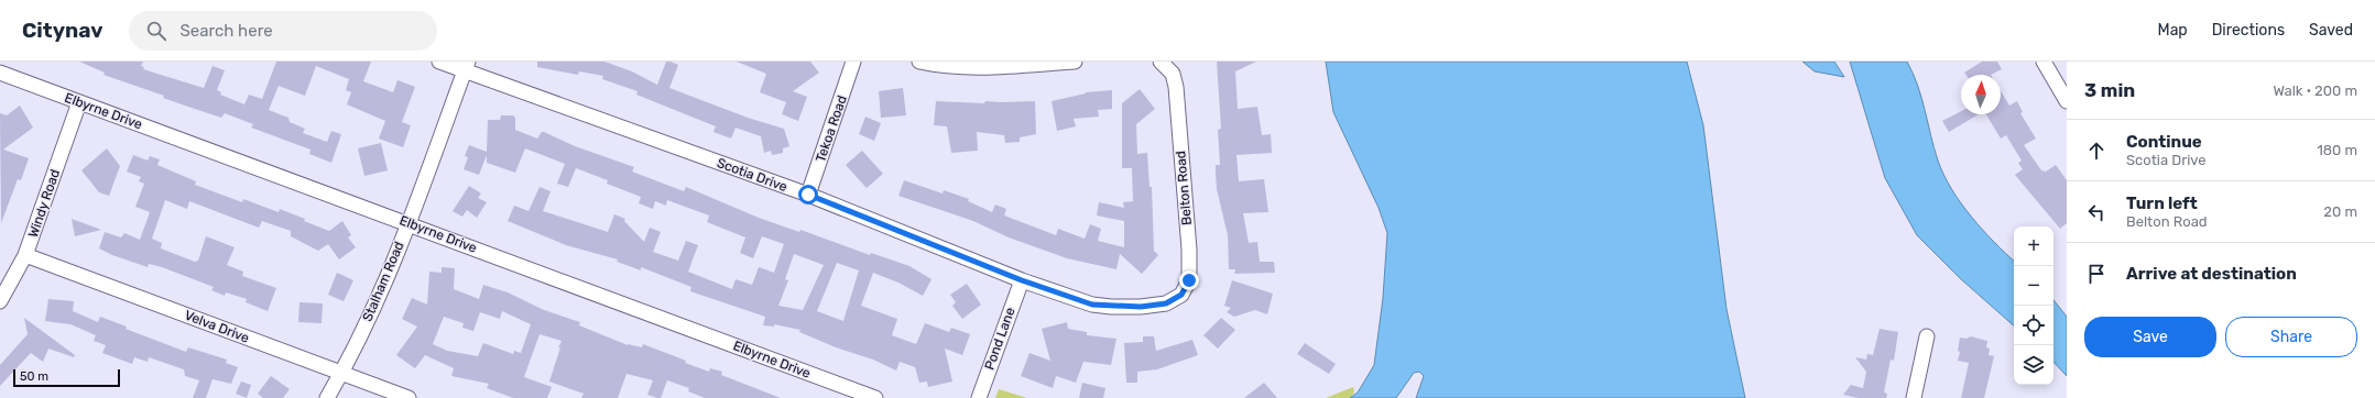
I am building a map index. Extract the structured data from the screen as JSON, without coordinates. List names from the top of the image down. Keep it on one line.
{"streets":{"street":["Elbyrne Drive","Tekoa Road","Scotia Drive","Belton Road","Windy Road","Stalham Road","Velva Drive","Pond Lane"]},"crossings":[["Elbyrne Drive","Windy Road"],["Elbyrne Drive","Stalham Road"],["Tekoa Road","Scotia Drive"],["Scotia Drive","Belton Road"],["Scotia Drive","Stalham Road"],["Scotia Drive","Pond Lane"],["Windy Road","Velva Drive"],["Stalham Road","Velva Drive"]],"scale_bar":"50 m","north":"top","page":{"header":"Citynav","search":"Search here","nav":["Map","Directions","Saved"],"heading":["3 min","Walk · 200 m"],"list":[["Continue","Scotia Drive","180 m"],["Turn left","Belton Road","20 m"],"Arrive at destination"],"map_buttons":["+","−"],"buttons":["Save","Share"],"scale":"50 m"}}
